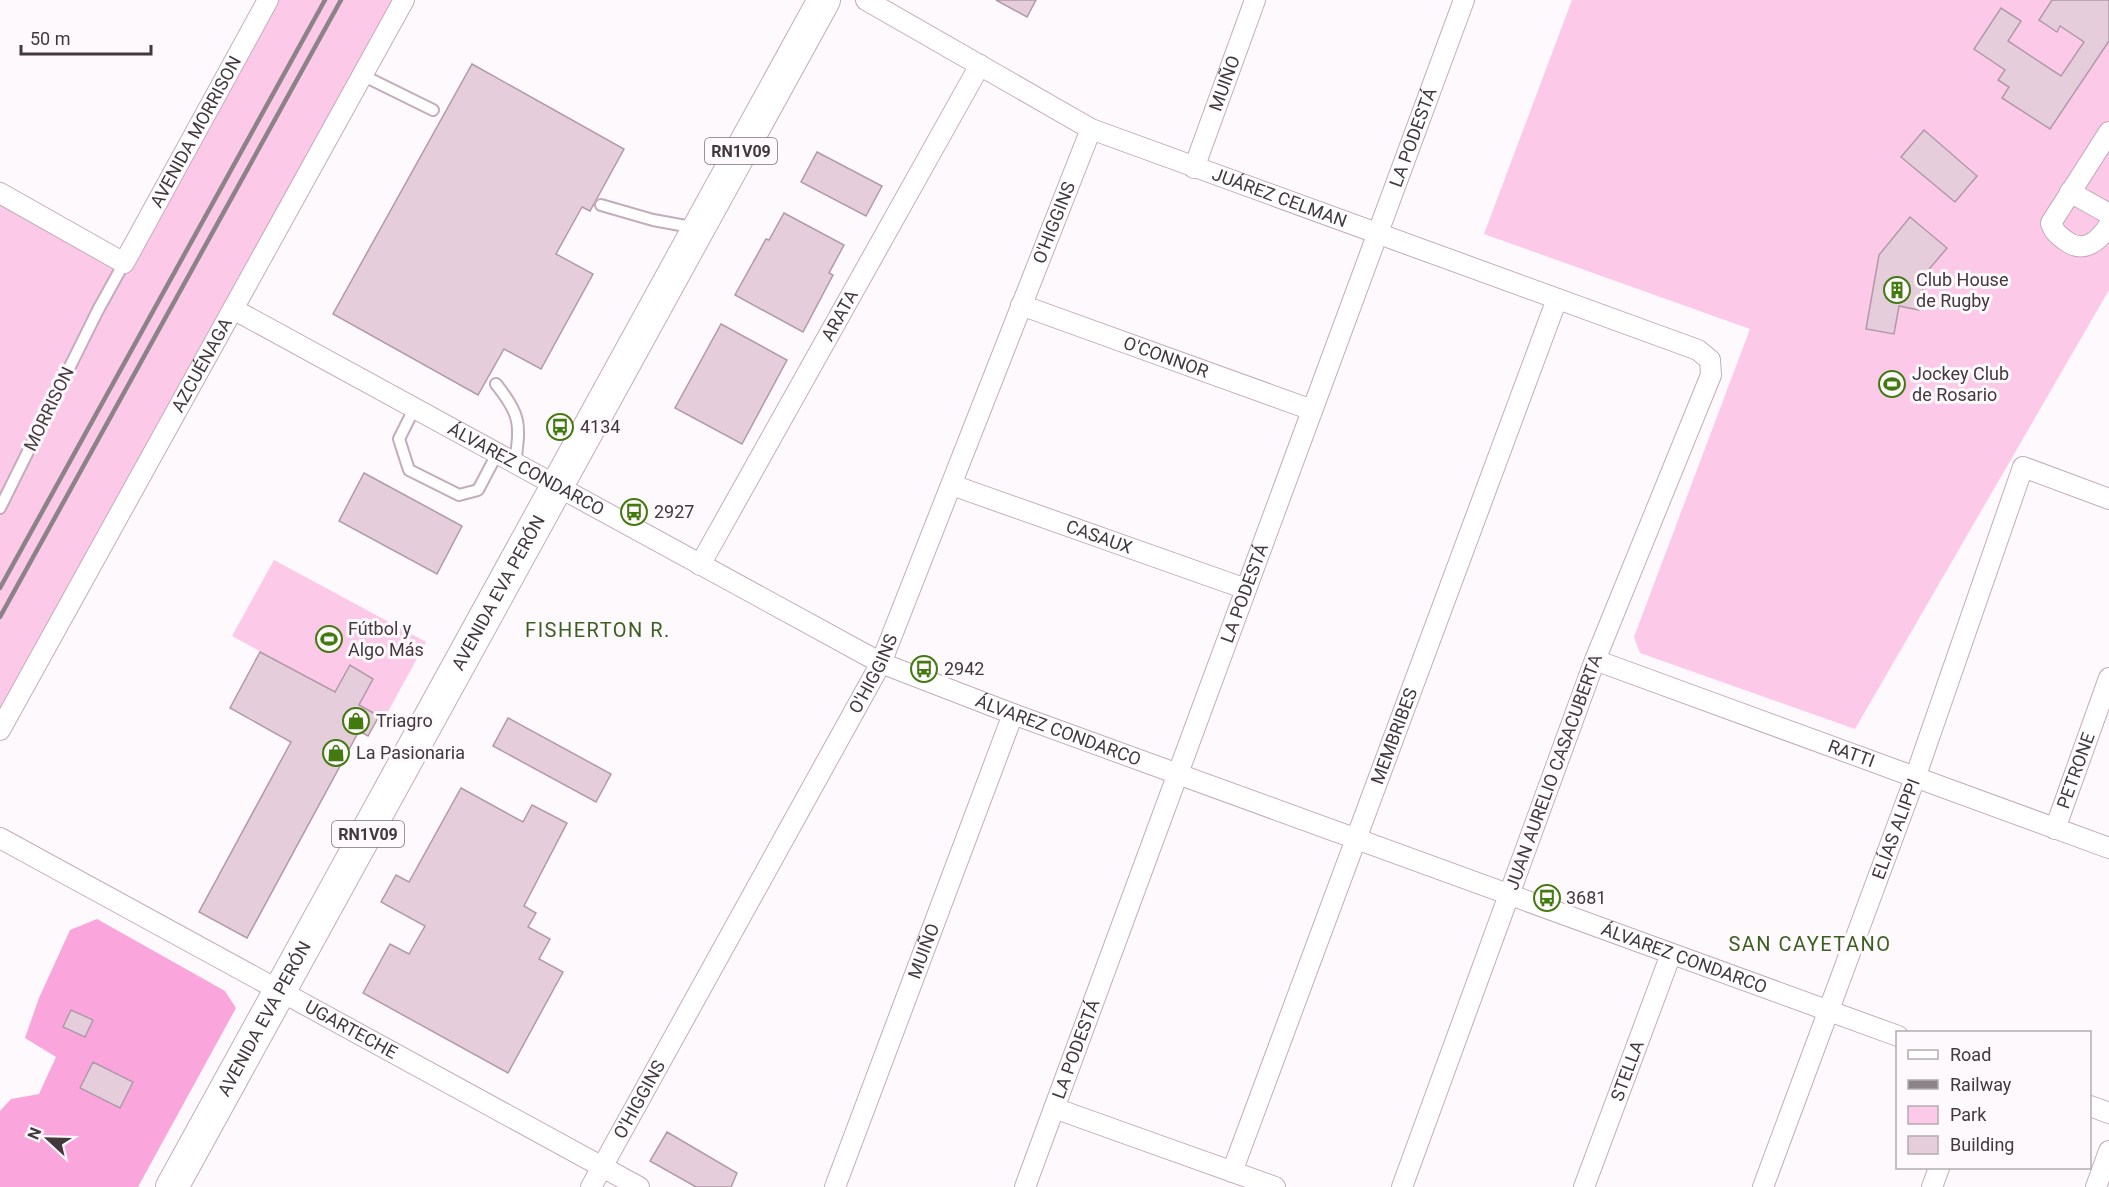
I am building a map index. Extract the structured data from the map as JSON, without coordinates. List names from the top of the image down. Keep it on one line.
{"streets":{"main road":["RN1V09","AVENIDA EVA PERÓN"],"street":["MUIÑO","AVENIDA MORRISON","LA PODESTÁ","JUÁREZ CELMAN","O'HIGGINS","ARATA","O'CONNOR","AZCUÉNAGA","ÁLVAREZ CONDARCO","CASAUX","MEMBRIBES","RATTI","PETRONE","JUAN AURELIO CASACUBERTA","ELÍAS ALIPPI","UGARTECHE","STELLA"],"lane":["MORRISON"]},"crossings":[["MUIÑO","JUÁREZ CELMAN"],["MUIÑO","ÁLVAREZ CONDARCO"],["AVENIDA MORRISON","MORRISON"],["LA PODESTÁ","JUÁREZ CELMAN"],["LA PODESTÁ","O'CONNOR"],["LA PODESTÁ","ÁLVAREZ CONDARCO"],["LA PODESTÁ","CASAUX"],["JUÁREZ CELMAN","O'HIGGINS"],["JUÁREZ CELMAN","ARATA"],["JUÁREZ CELMAN","MEMBRIBES"],["JUÁREZ CELMAN","JUAN AURELIO CASACUBERTA"],["O'HIGGINS","O'CONNOR"],["O'HIGGINS","ÁLVAREZ CONDARCO"],["O'HIGGINS","CASAUX"],["O'HIGGINS","UGARTECHE"],["ARATA","ÁLVAREZ CONDARCO"],["AZCUÉNAGA","ÁLVAREZ CONDARCO"],["ÁLVAREZ CONDARCO","AVENIDA EVA PERÓN"],["ÁLVAREZ CONDARCO","MEMBRIBES"],["ÁLVAREZ CONDARCO","JUAN AURELIO CASACUBERTA"],["ÁLVAREZ CONDARCO","ELÍAS ALIPPI"],["ÁLVAREZ CONDARCO","STELLA"],["AVENIDA EVA PERÓN","UGARTECHE"],["RATTI","PETRONE"],["RATTI","JUAN AURELIO CASACUBERTA"],["RATTI","ELÍAS ALIPPI"]],"districts":["FISHERTON R.","SAN CAYETANO"],"places":{"building":["Club House de Rugby"],"sports":["Jockey Club de Rosario","Fútbol y Algo Más"],"bus stop":["4134","2927","2942","3681"],"shop":["Triagro","La Pasionaria"]},"legend":["Road","Railway","Park","Building"],"scale_bar":"50 m","north":"left"}
